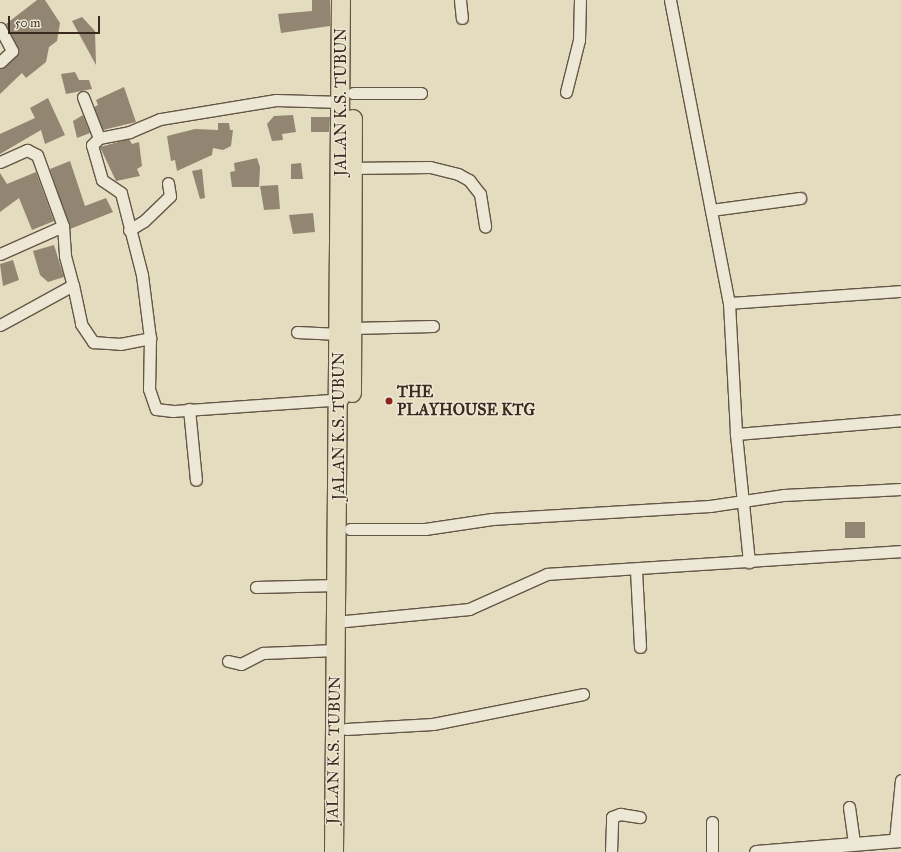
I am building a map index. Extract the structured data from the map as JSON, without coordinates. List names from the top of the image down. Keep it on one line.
{"streets":{"highway":["JALAN K.S. TUBUN"]},"places":["THE PLAYHOUSE KTG"],"scale_bar":"50 m"}
